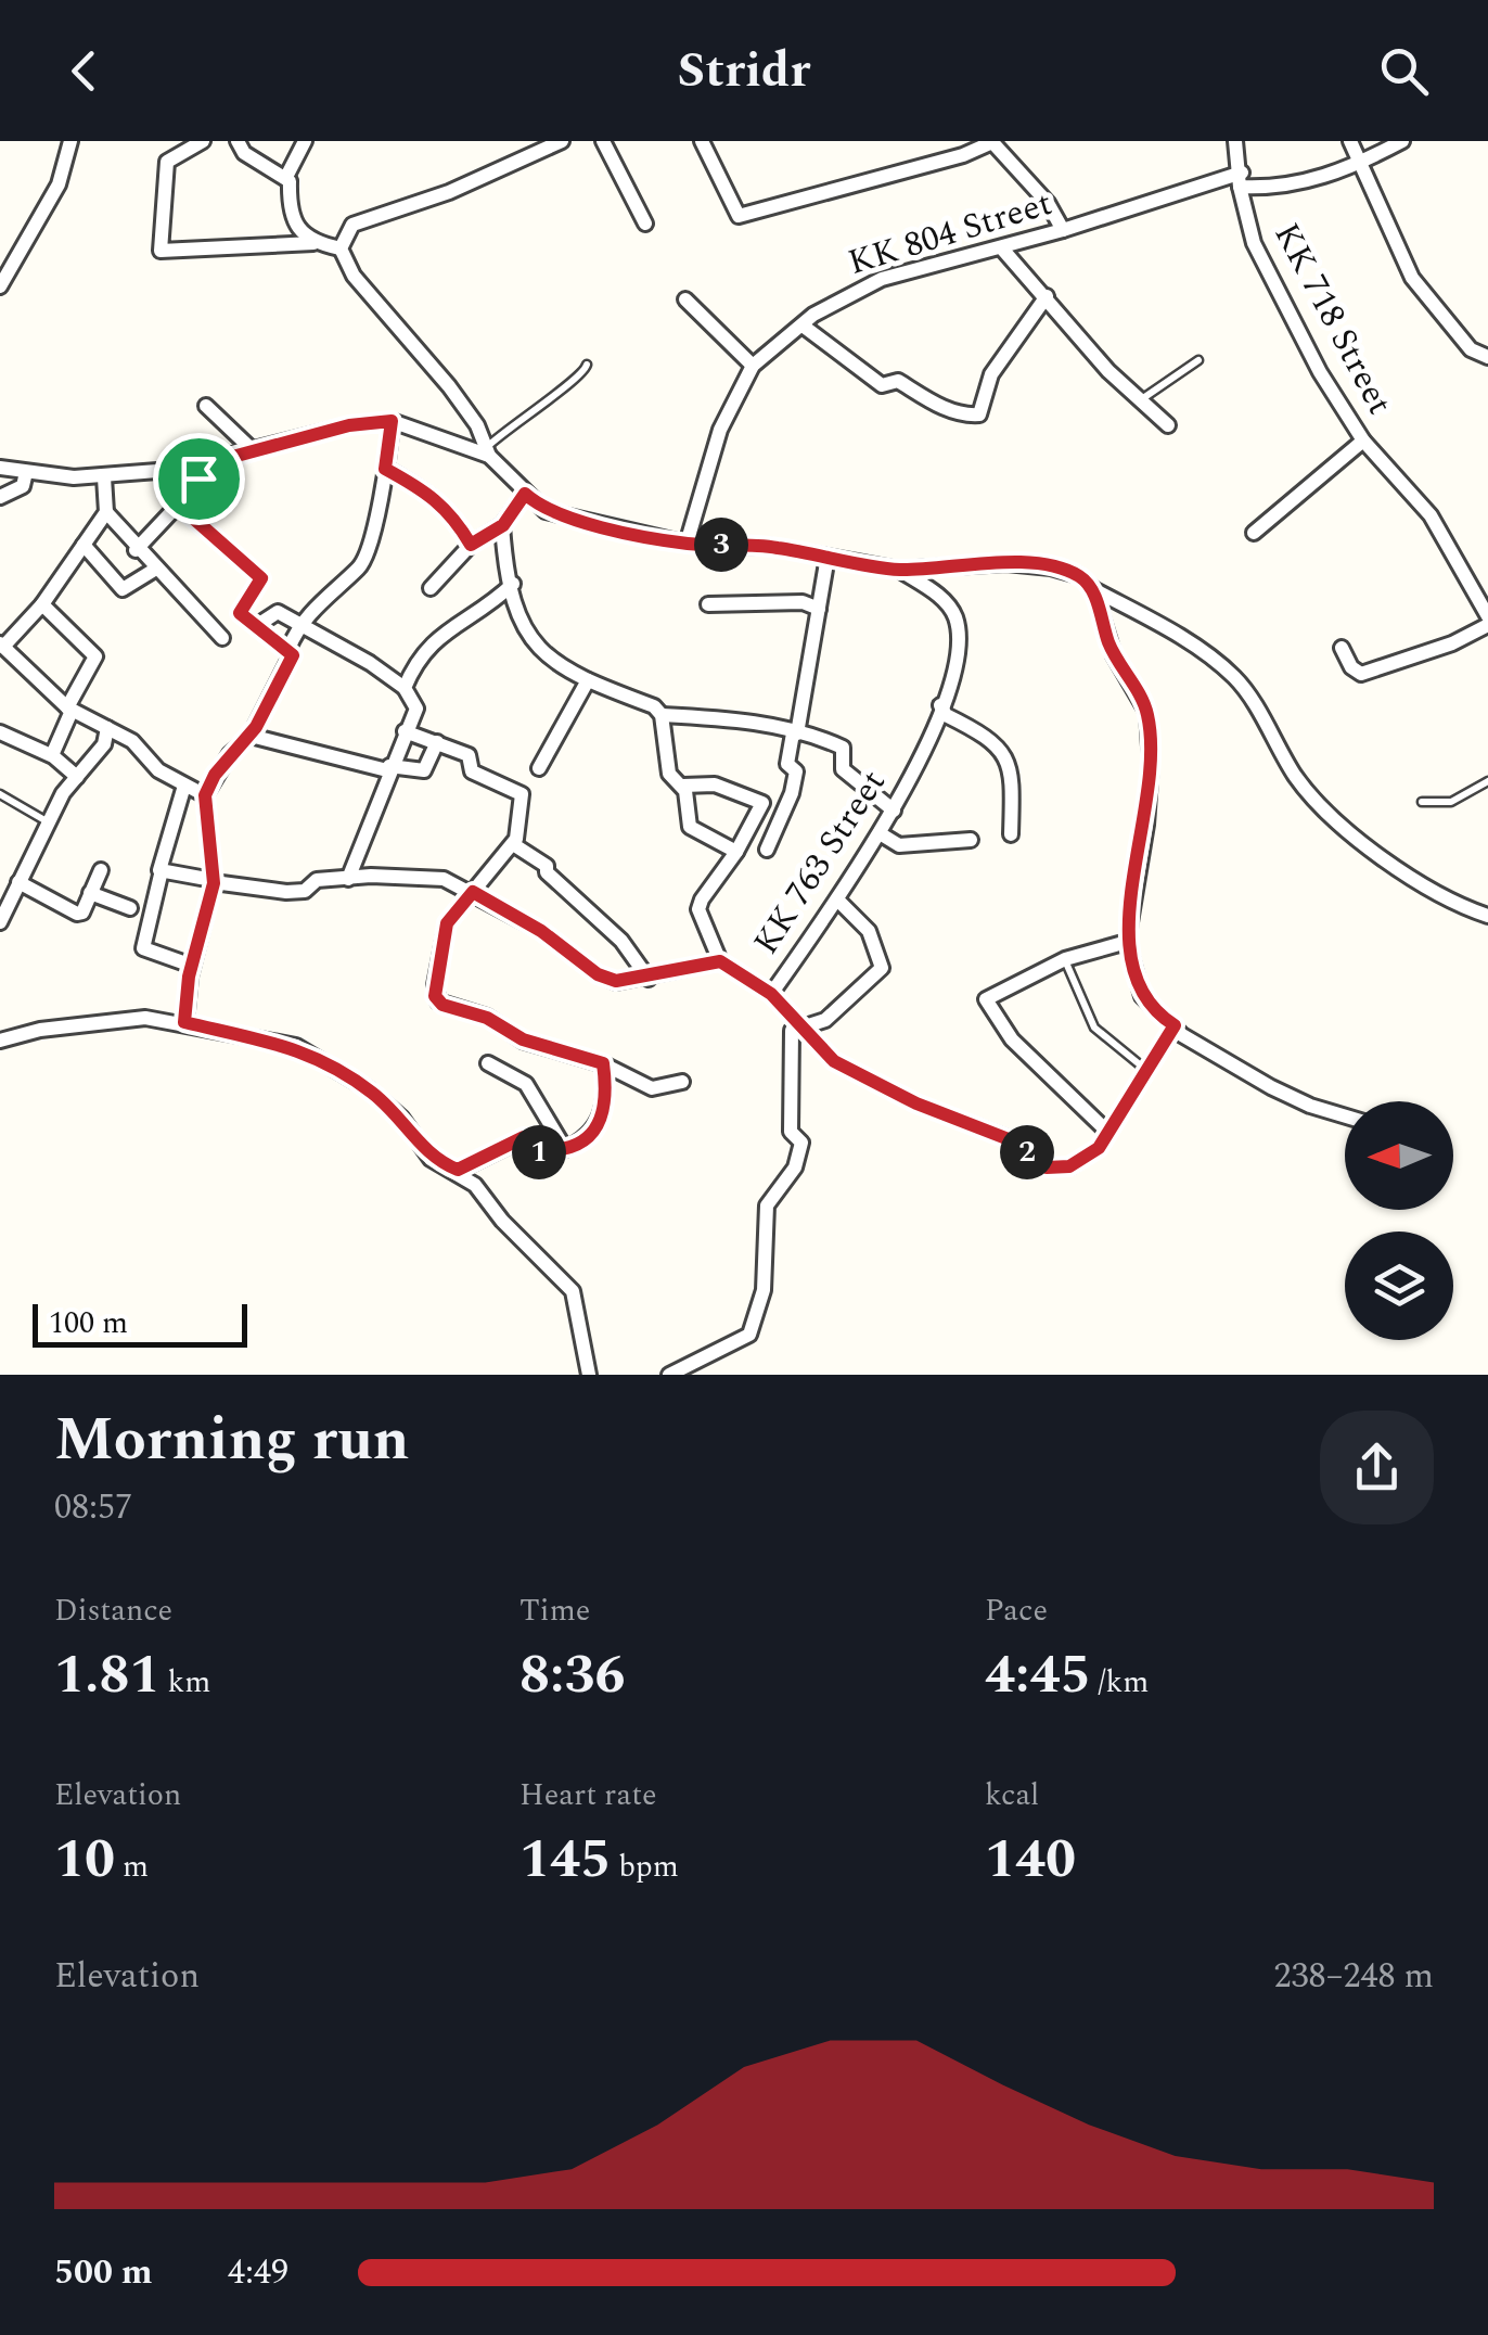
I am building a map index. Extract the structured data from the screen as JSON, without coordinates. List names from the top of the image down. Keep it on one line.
{"streets":{"street":["KK 804 Street","KK 718 Street","KK 763 Street"]},"crossings":[["KK 804 Street","KK 718 Street"]],"scale_bar":"100 m","north":"left","page":{"header":"Stridr","pins":["3","1","2"],"scale":"100 m","heading":["Morning run","08:57"],"stats":[["Distance","1.81 km"],["Time","8:36"],["Pace","4:45 /km"],["Elevation","10 m"],["Heart rate","145 bpm"],["kcal","140"]],"chart":["Elevation","238–248 m"],"list":[{"name":"500 m","note":"4:49"}]}}
